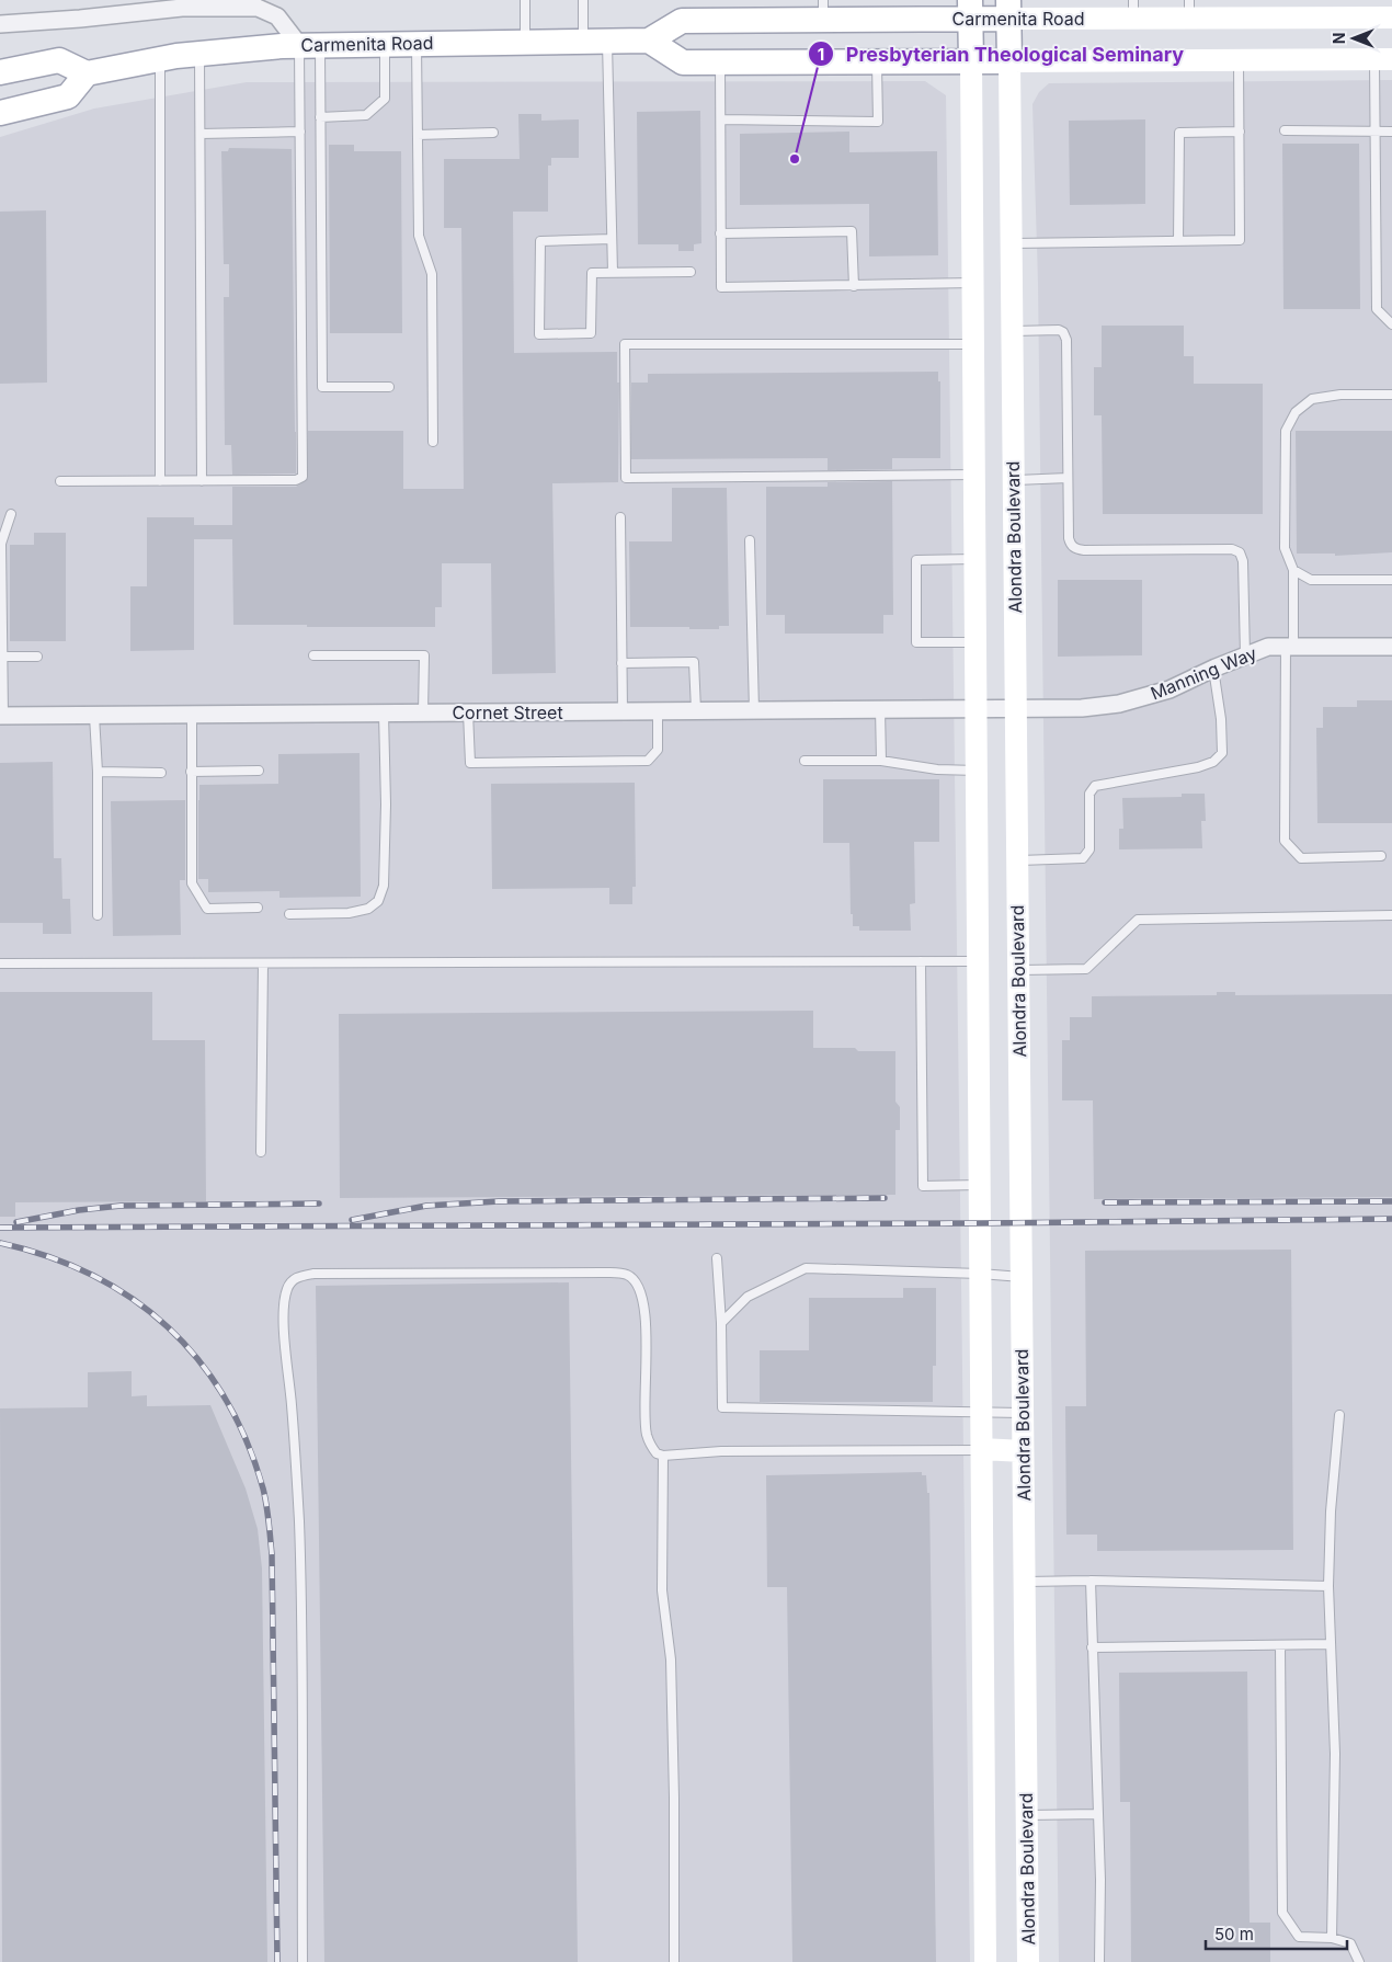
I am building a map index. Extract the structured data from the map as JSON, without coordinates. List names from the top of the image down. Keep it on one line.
{"streets":{"main road":["Carmenita Road","Alondra Boulevard"],"street":["Manning Way","Cornet Street"]},"crossings":[["Carmenita Road","Alondra Boulevard"],["Alondra Boulevard","Manning Way"],["Alondra Boulevard","Cornet Street"],["Manning Way","Cornet Street"]],"places":["Presbyterian Theological Seminary"],"scale_bar":"50 m","north":"left"}
